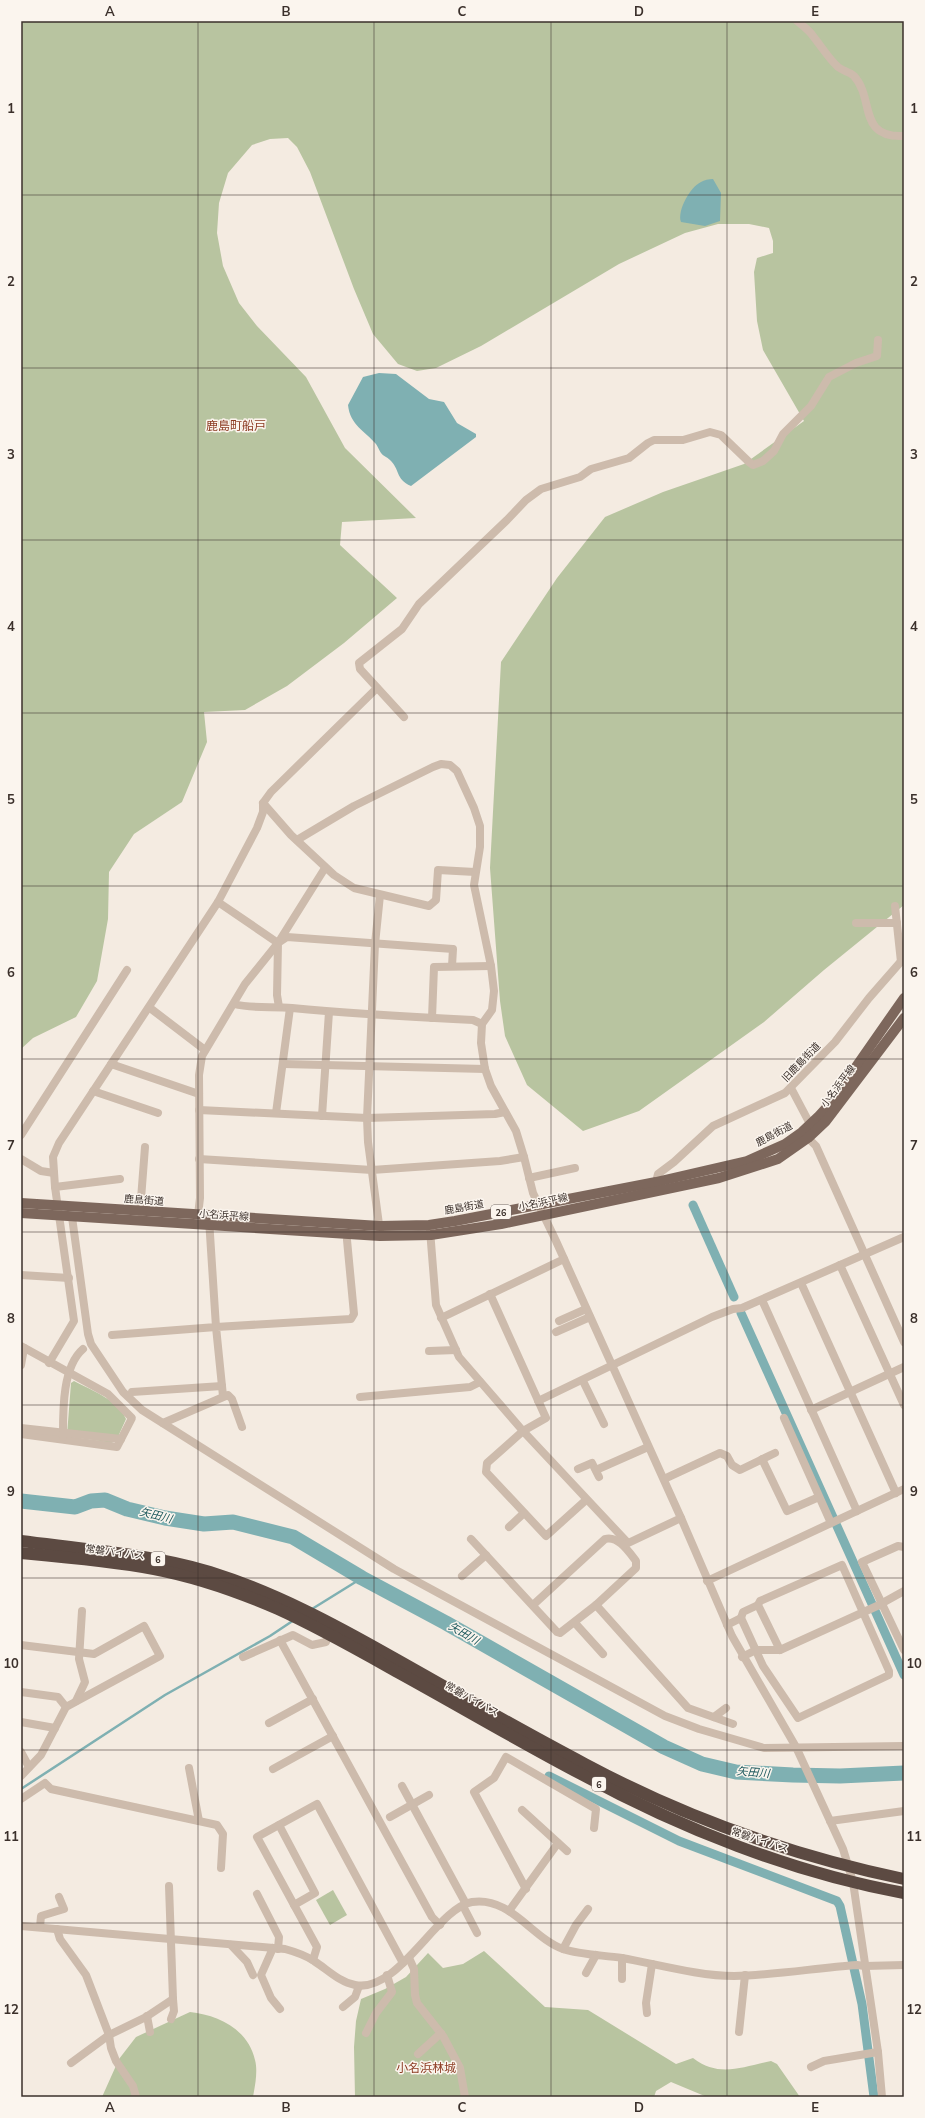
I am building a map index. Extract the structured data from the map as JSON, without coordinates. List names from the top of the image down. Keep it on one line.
{"streets":{"highway":["常磐バイパス","6"],"main road":["小名浜平線","鹿島街道","26"],"street":["旧鹿島街道"]},"crossings":[["旧鹿島街道","鹿島街道"],["小名浜平線","鹿島街道"]],"districts":["鹿島町船戸","小名浜林城"],"water":["矢田川"],"grid":{"columns":["A","B","C","D","E"],"rows":["1","2","3","4","5","6","7","8","9","10","11","12"]}}
